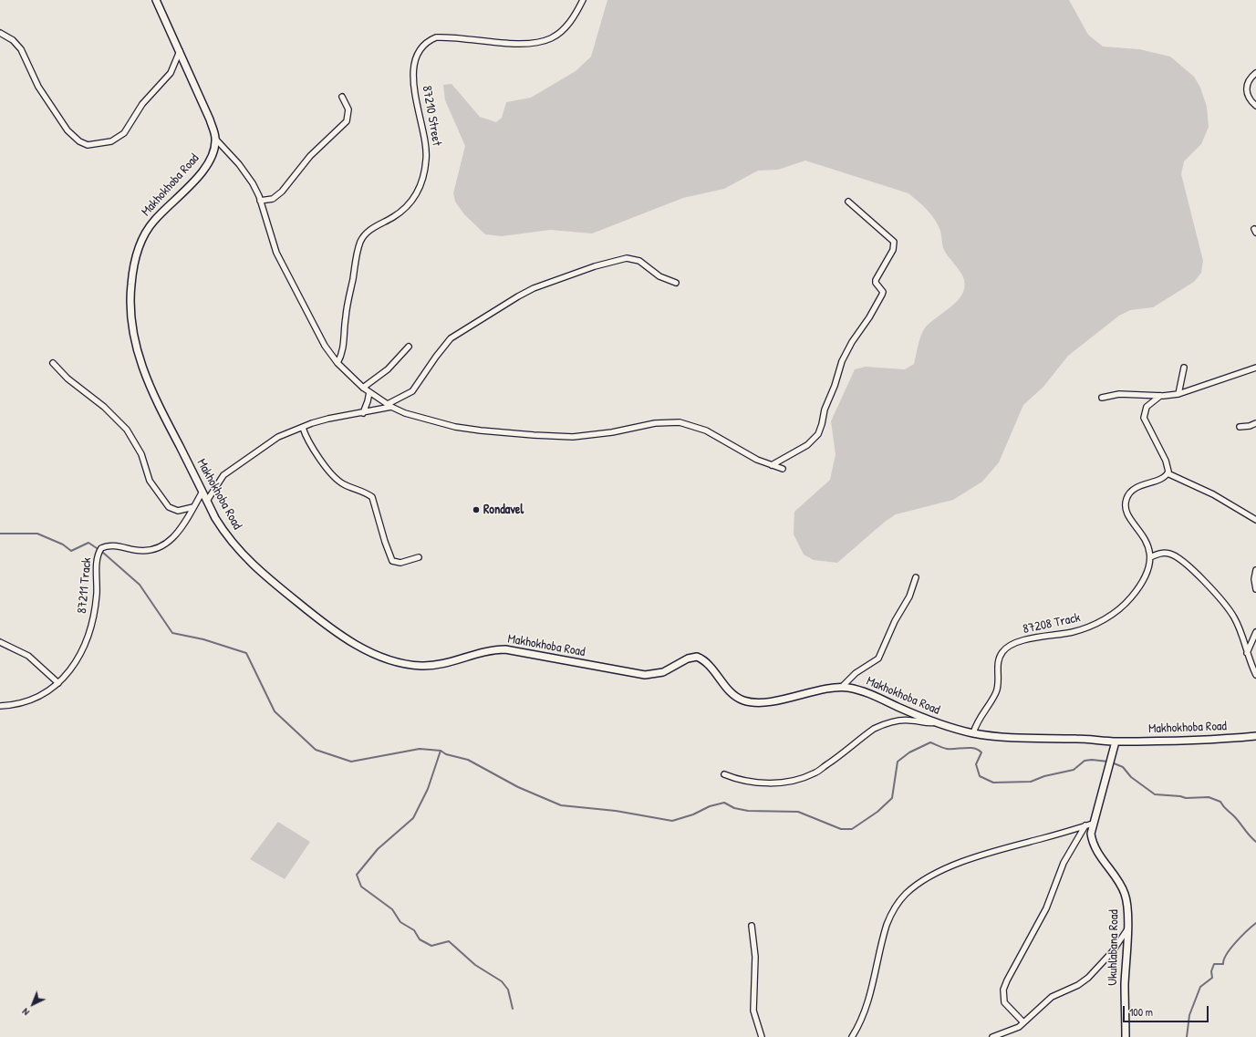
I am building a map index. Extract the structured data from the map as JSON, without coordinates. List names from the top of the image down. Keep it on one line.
{"streets":{"street":["87210 Street","Makhokhoba Road","87211 Track","87208 Track","Ukuhlabana Road"]},"crossings":[["Makhokhoba Road","87211 Track"],["Makhokhoba Road","87208 Track"],["Makhokhoba Road","Ukuhlabana Road"]],"places":["Rondavel"],"scale_bar":"100 m","north":"bottom left"}
